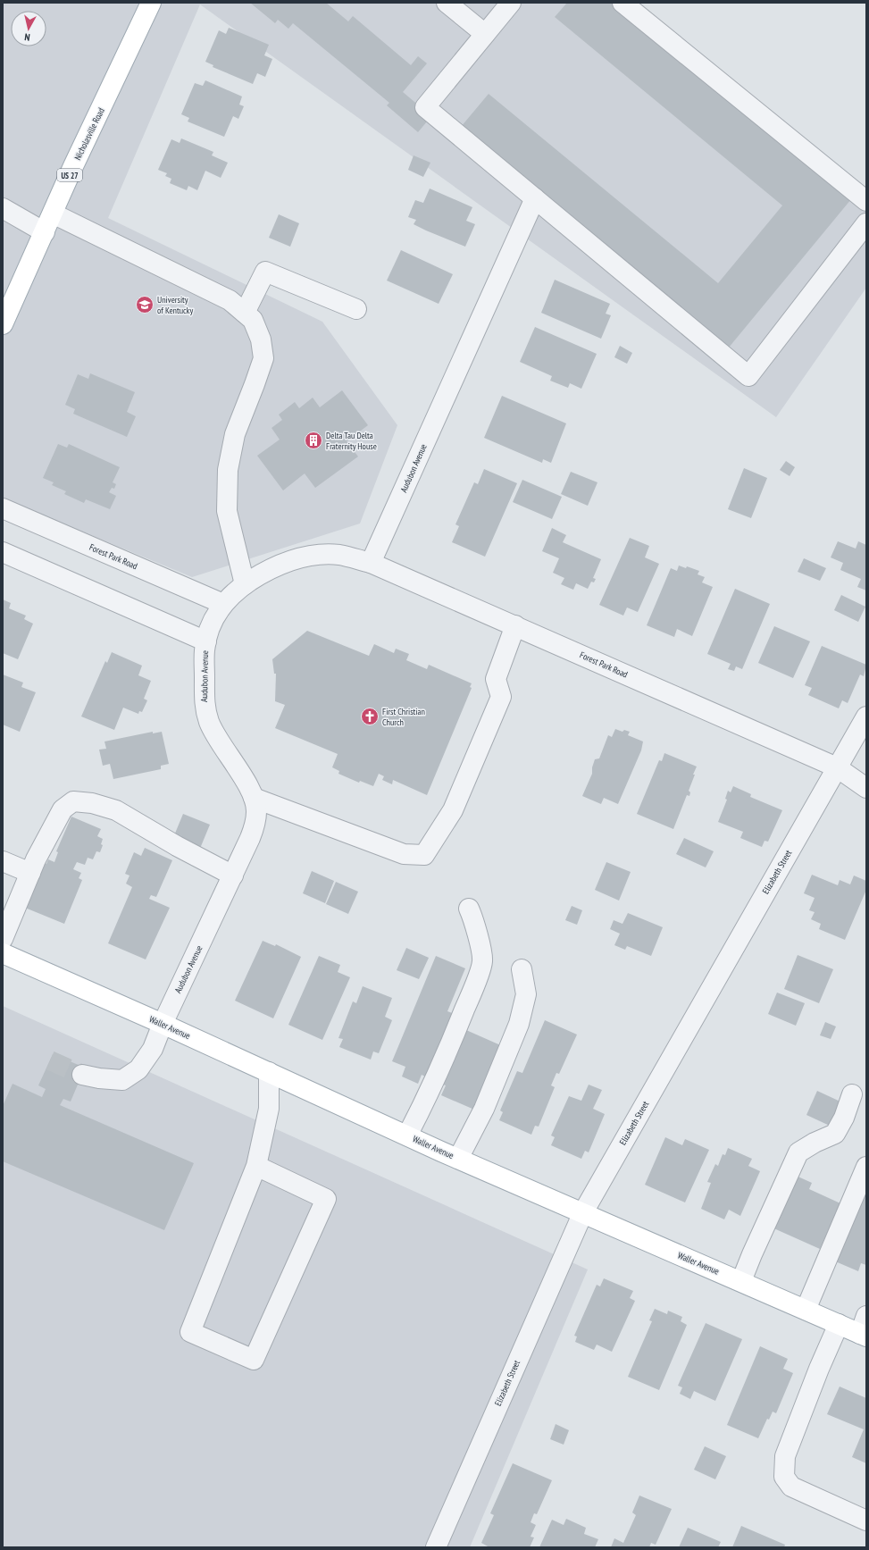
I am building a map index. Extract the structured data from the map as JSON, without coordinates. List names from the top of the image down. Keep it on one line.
{"streets":{"main road":["Nicholasville Road","US 27","Waller Avenue"],"street":["Audubon Avenue","Forest Park Road","Elizabeth Street"]},"crossings":[["Audubon Avenue","Forest Park Road"],["Audubon Avenue","Waller Avenue"],["Forest Park Road","Elizabeth Street"],["Elizabeth Street","Waller Avenue"]],"places":{"school or university":["University of Kentucky"],"building":["Delta Tau Delta Fraternity House"],"church":["First Christian Church"]},"north":"bottom"}
